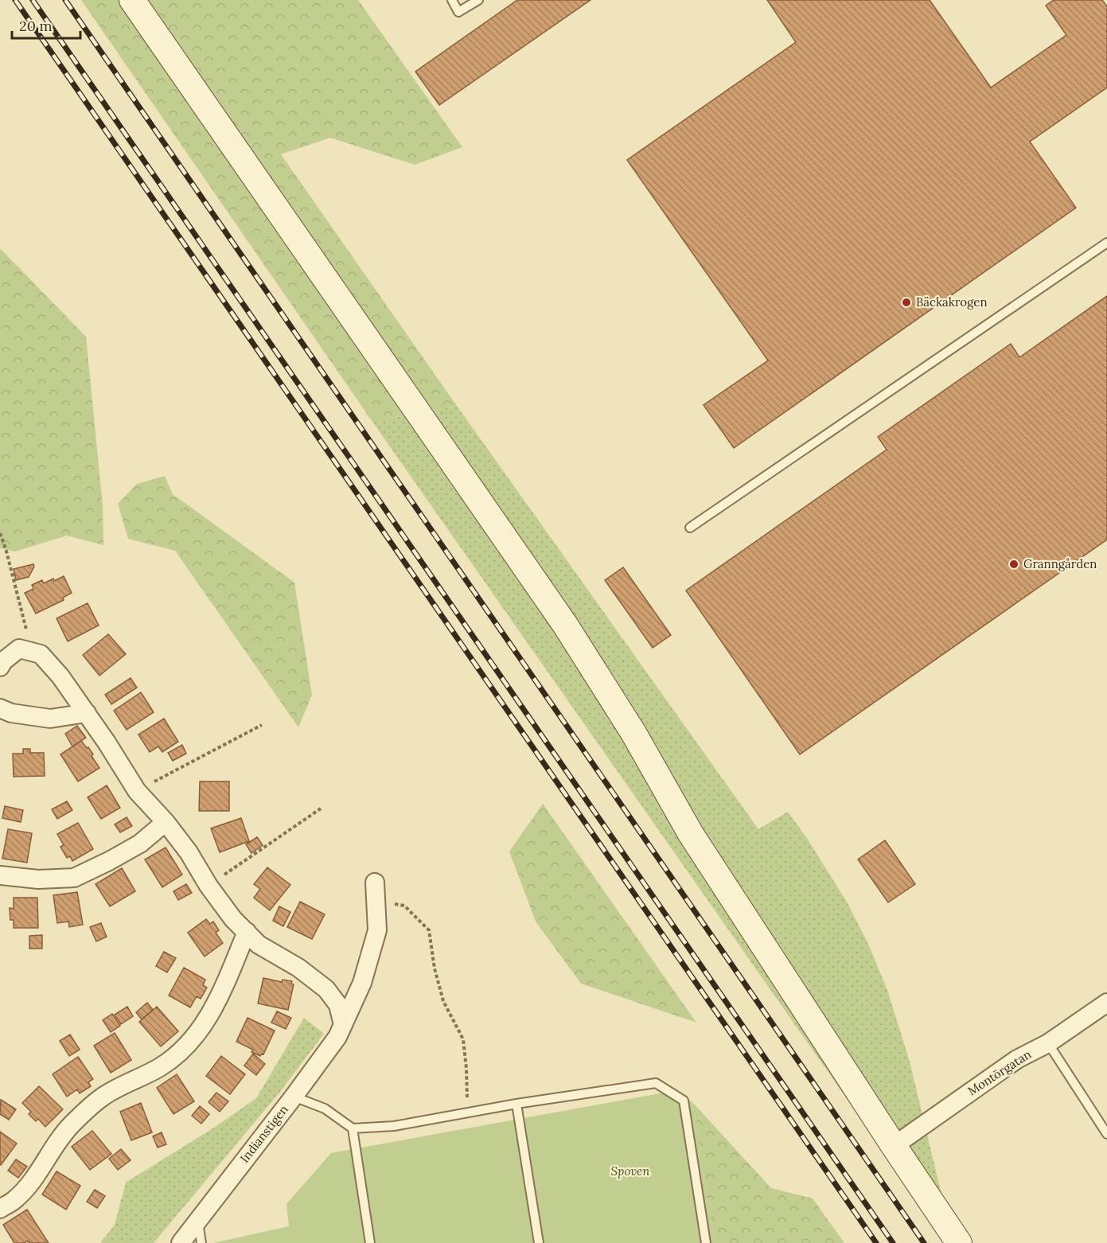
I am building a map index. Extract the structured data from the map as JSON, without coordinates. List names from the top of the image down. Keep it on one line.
{"streets":{"street":["Montörgatan","Indianstigen"]},"parks":["Spoven"],"places":["Bäckakrogen","Granngården"],"scale_bar":"20 m"}
